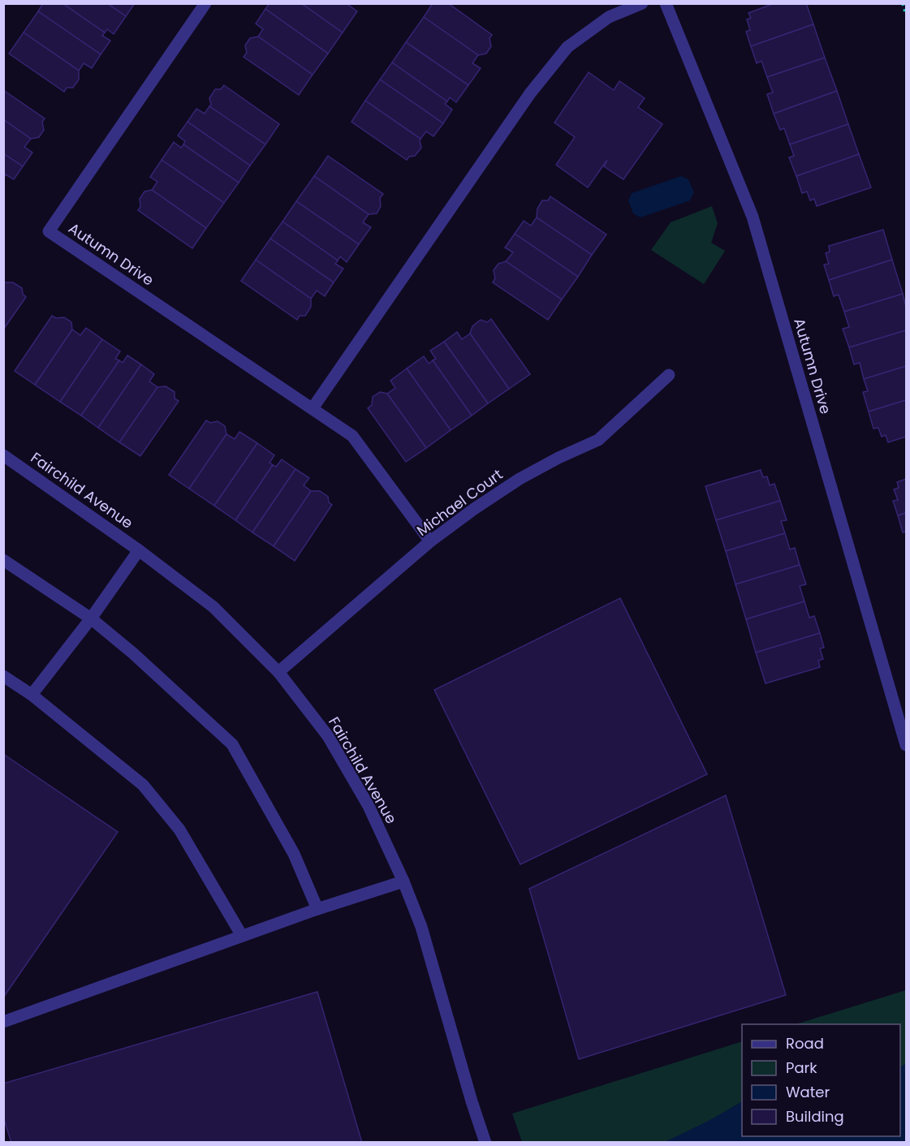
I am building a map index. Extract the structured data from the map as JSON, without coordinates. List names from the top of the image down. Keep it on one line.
{"streets":{"street":["Autumn Drive","Fairchild Avenue","Michael Court"]},"crossings":[["Autumn Drive","Michael Court"],["Fairchild Avenue","Michael Court"]],"legend":["Road","Park","Water","Building"]}
